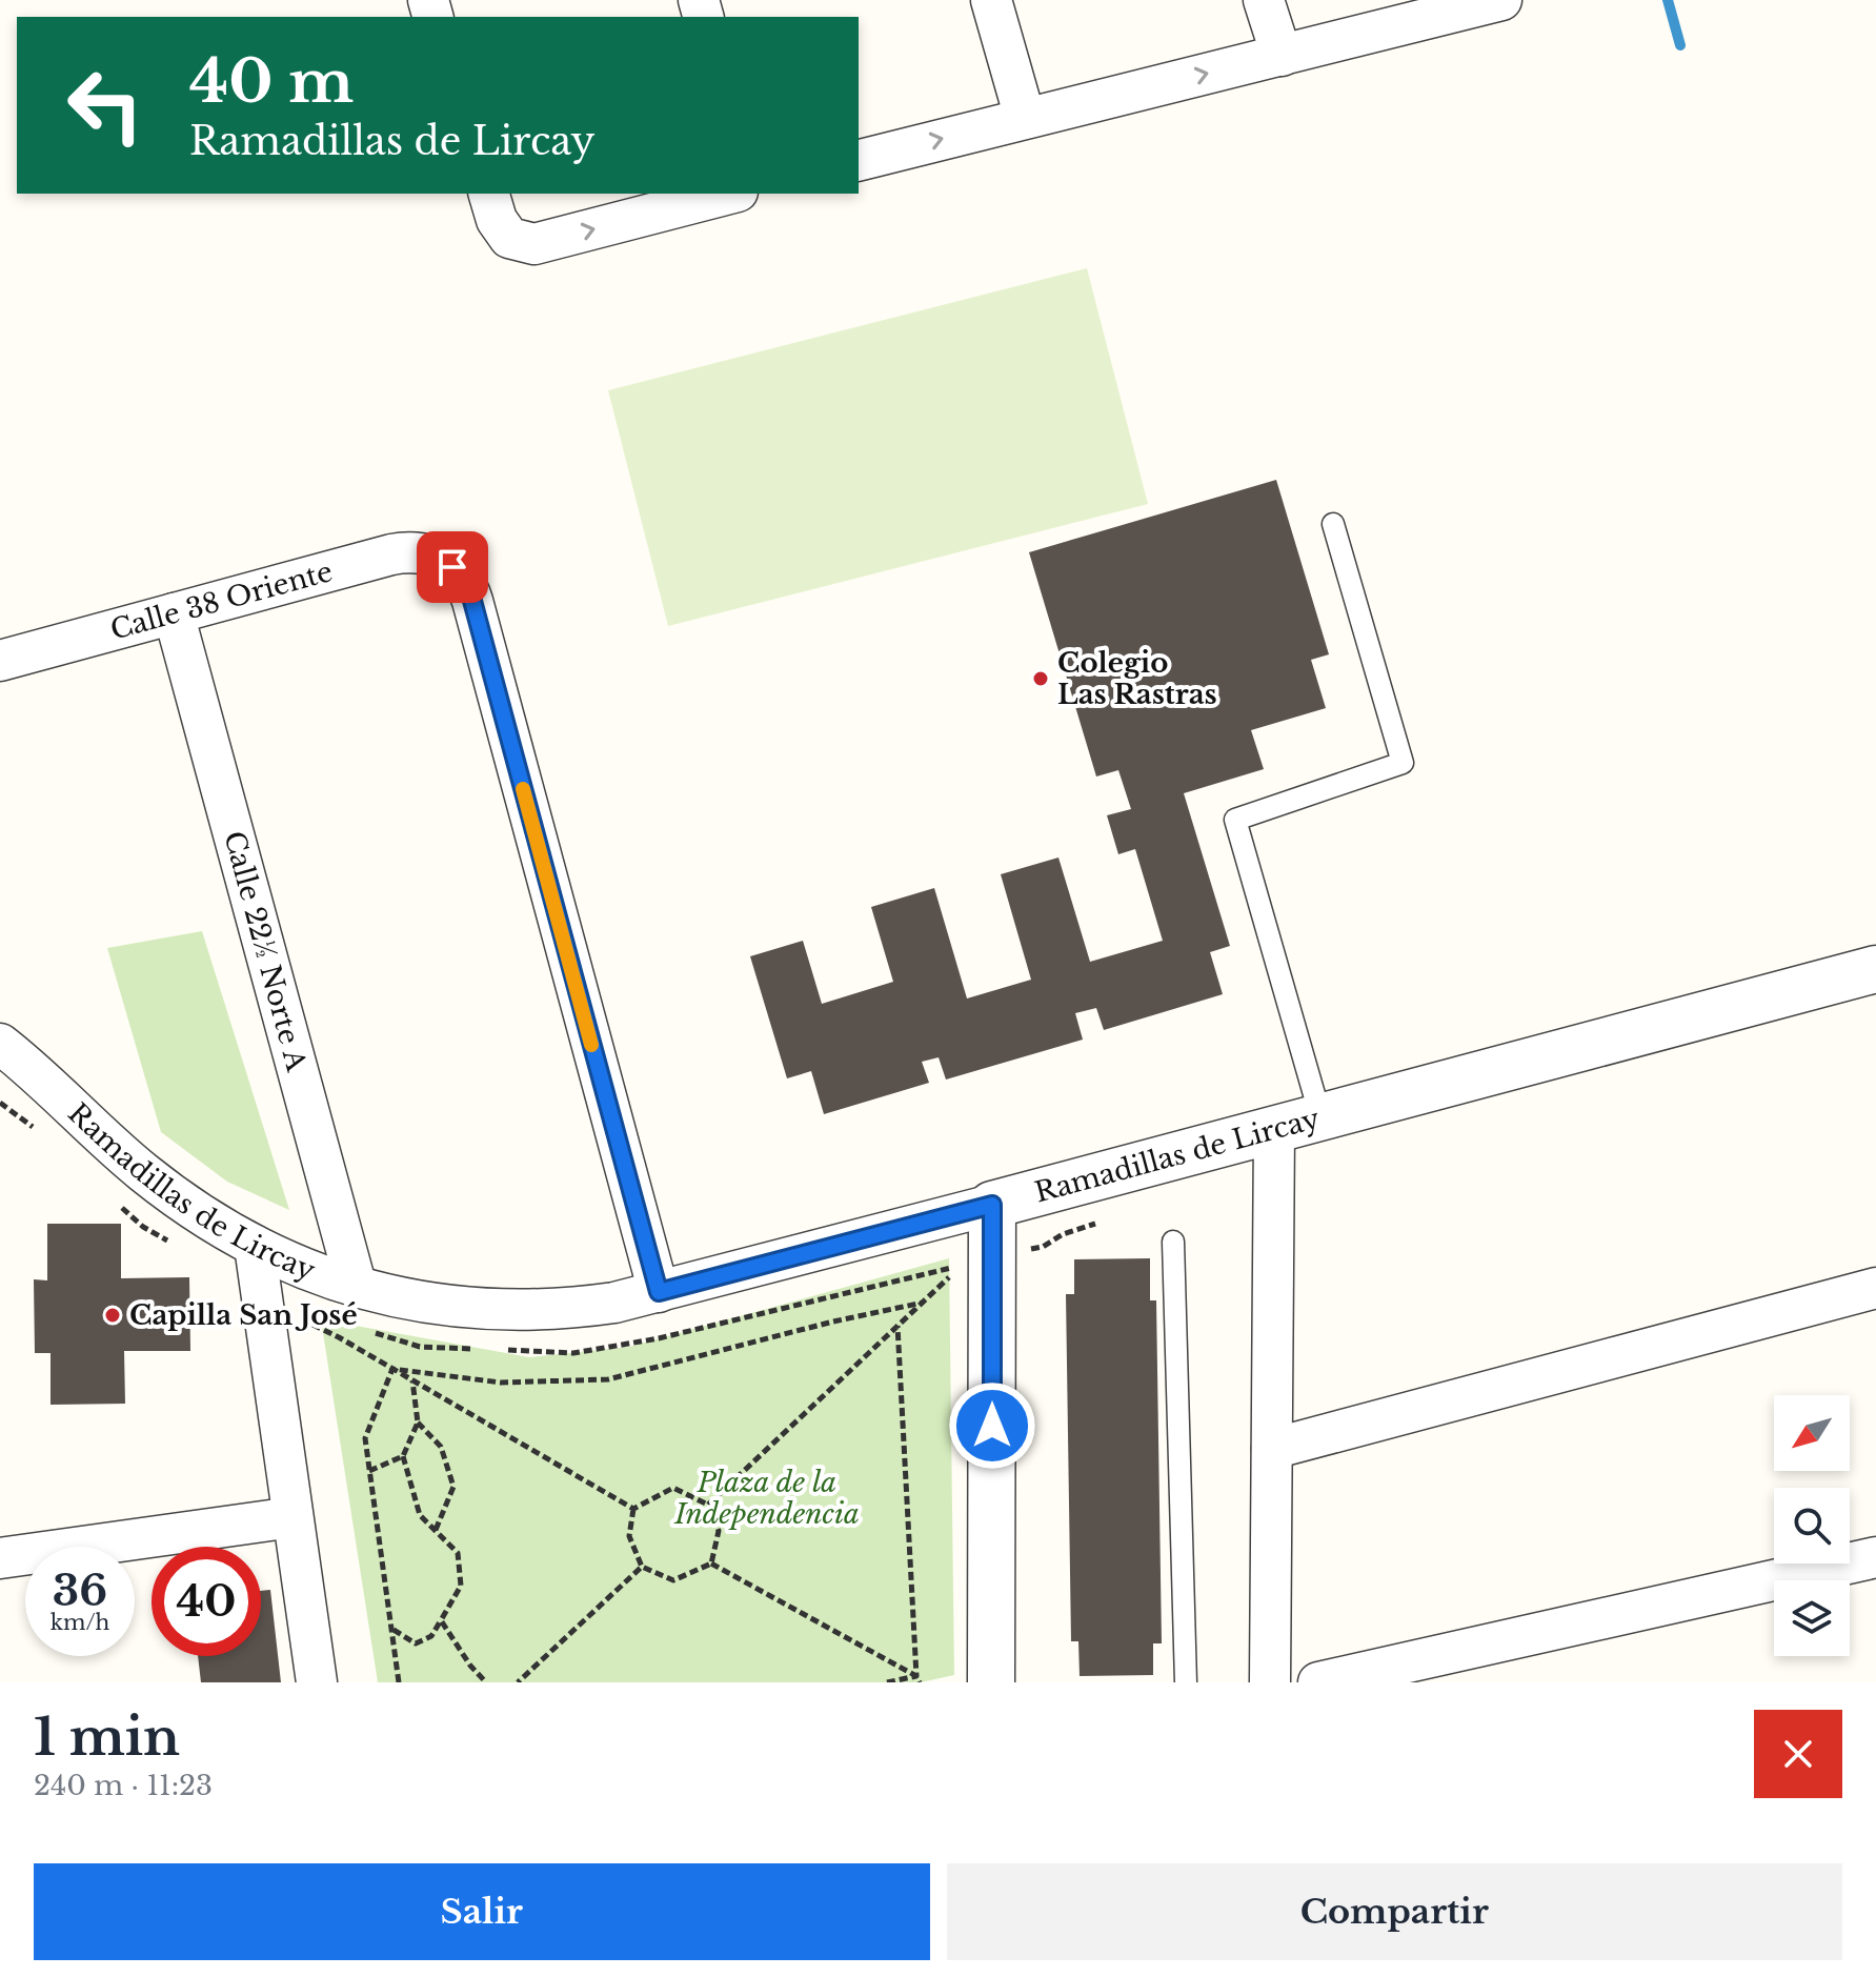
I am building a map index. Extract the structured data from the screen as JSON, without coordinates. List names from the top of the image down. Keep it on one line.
{"streets":{"street":["Calle 38 Oriente","Calle 22½ Norte A","Ramadillas de Lircay"]},"crossings":[["Calle 38 Oriente","Calle 22½ Norte A"],["Calle 38 Oriente","Ramadillas de Lircay"],["Calle 22½ Norte A","Ramadillas de Lircay"]],"parks":["Plaza de la Independencia"],"places":["Colegio Las Rastras","Capilla San José"],"north":"bottom left","page":{"turn":["40 m","Ramadillas de Lircay"],"speed":"36 km/h","limit":"40","heading":["1 min","240 m · 11:23"],"buttons":["Salir","Compartir"]}}
